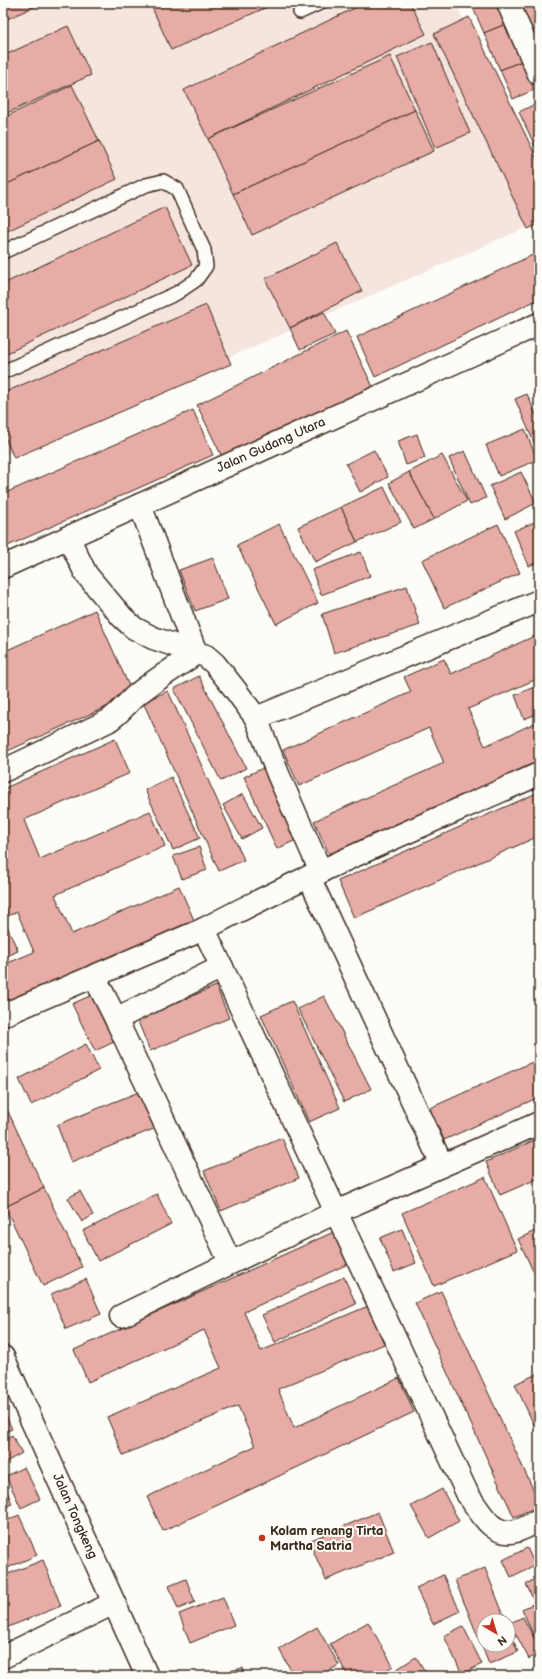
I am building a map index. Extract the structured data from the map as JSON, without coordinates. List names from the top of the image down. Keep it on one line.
{"streets":{"street":["Jalan Gudang Utara","Jalan Tongkeng"]},"places":["Kolam renang Tirta Martha Satria"],"north":"bottom right"}
